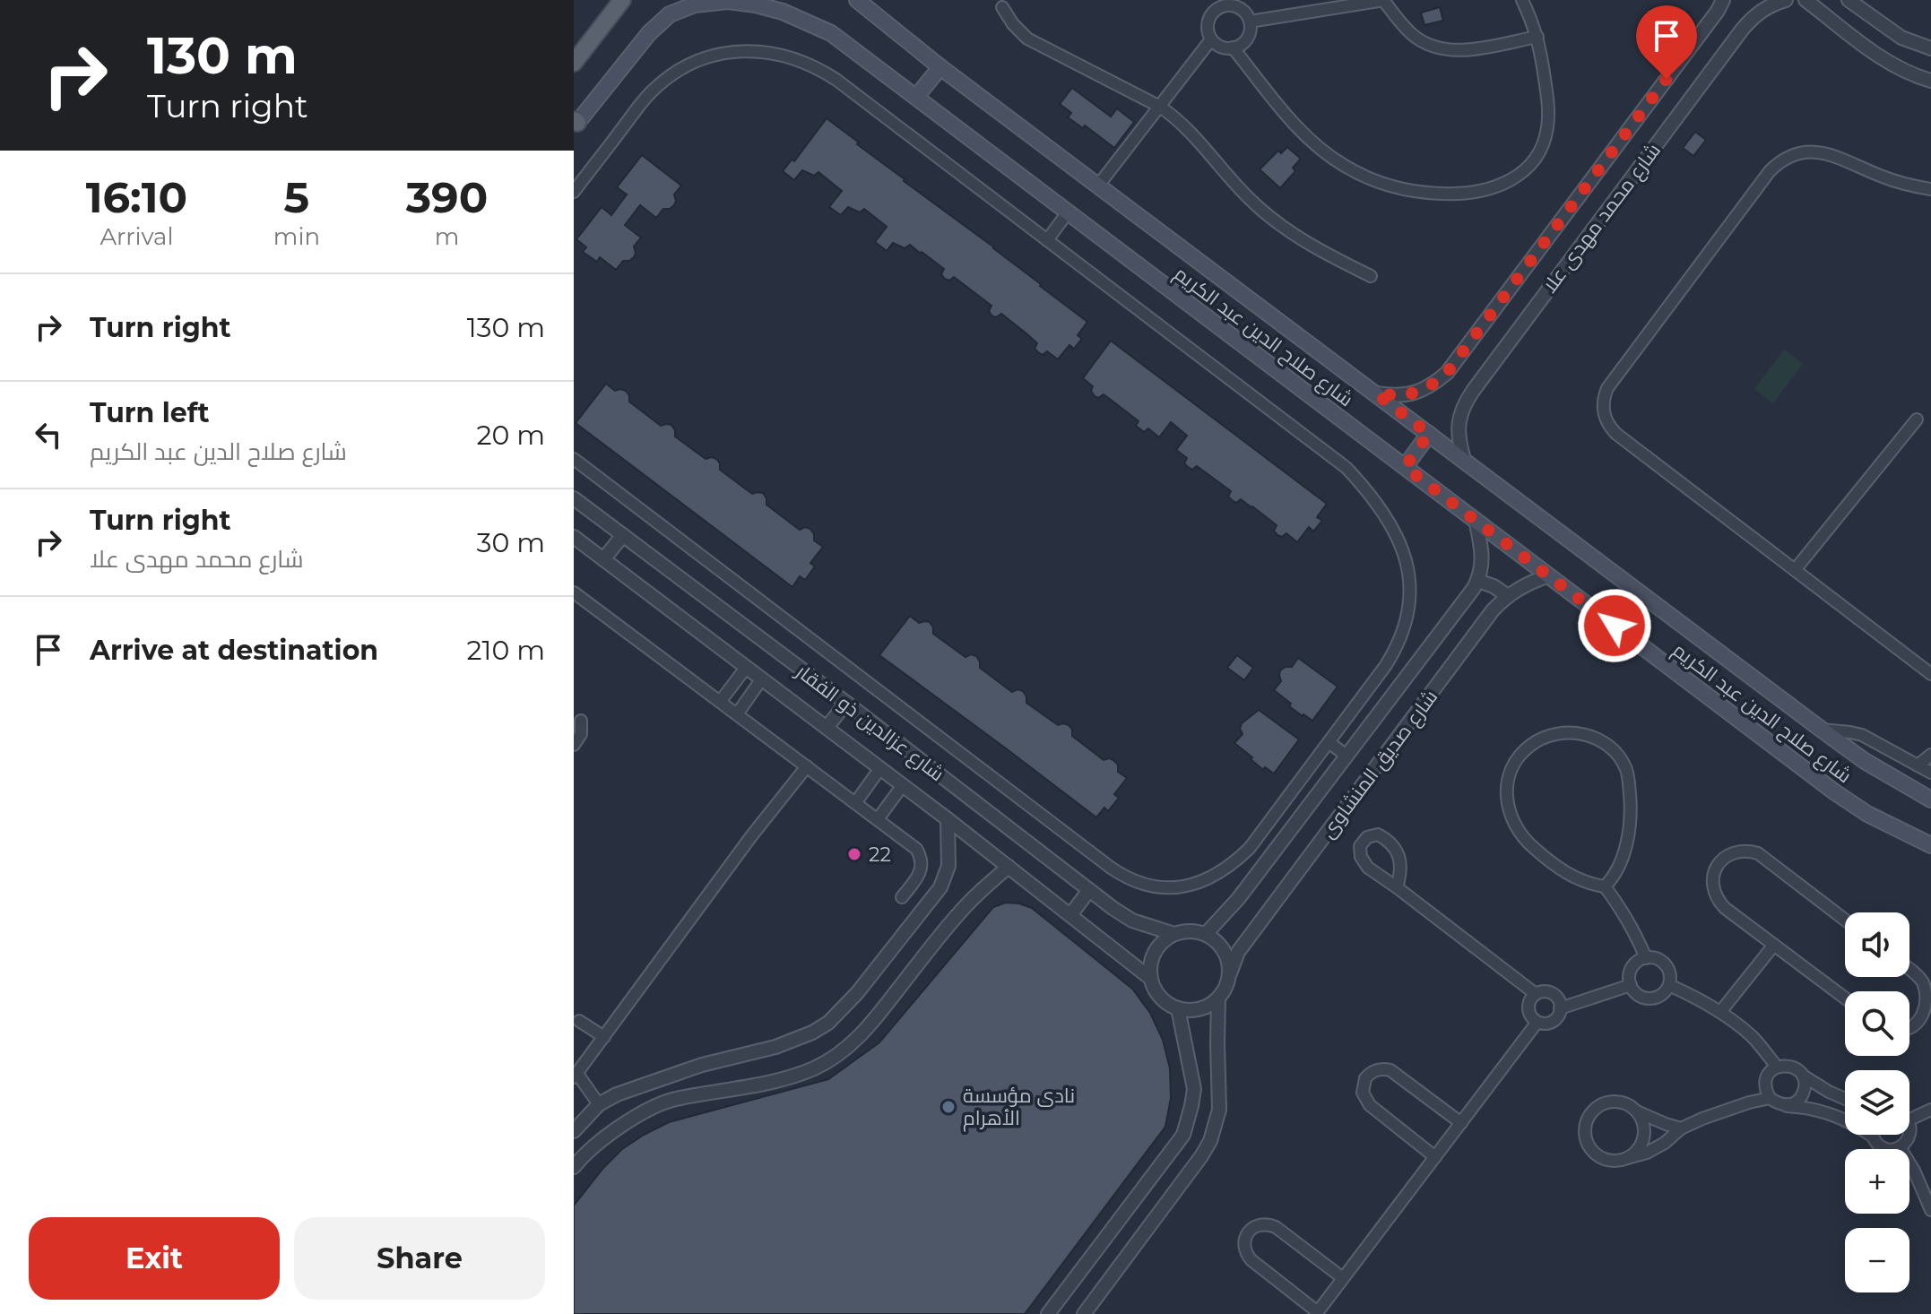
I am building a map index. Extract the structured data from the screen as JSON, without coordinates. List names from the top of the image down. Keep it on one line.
{"streets":{"main road":["شارع صلاح الدين عبد الكريم"],"street":["شارع محمد مهدى علا","شارع عزالدين ذو الفقار","شارع صديق المنشاوى"]},"crossings":[["شارع محمد مهدى علا","شارع صلاح الدين عبد الكريم"],["شارع صلاح الدين عبد الكريم","شارع صديق المنشاوى"],["شارع عزالدين ذو الفقار","شارع صديق المنشاوى"]],"places":["22","نادى مؤسسة الأهرام"],"page":{"turn":["130 m","Turn right"],"eta":["16:10","Arrival","5","min","390","m"],"list":[{"name":"Turn right","value":"130 m"},{"name":"Turn left","note":"شارع صلاح الدين عبد الكريم","value":"20 m"},{"name":"Turn right","note":"شارع محمد مهدى علا","value":"30 m"},{"name":"Arrive at destination","value":"210 m"}],"map_buttons":["+","−"],"buttons":["Exit","Share"]}}
